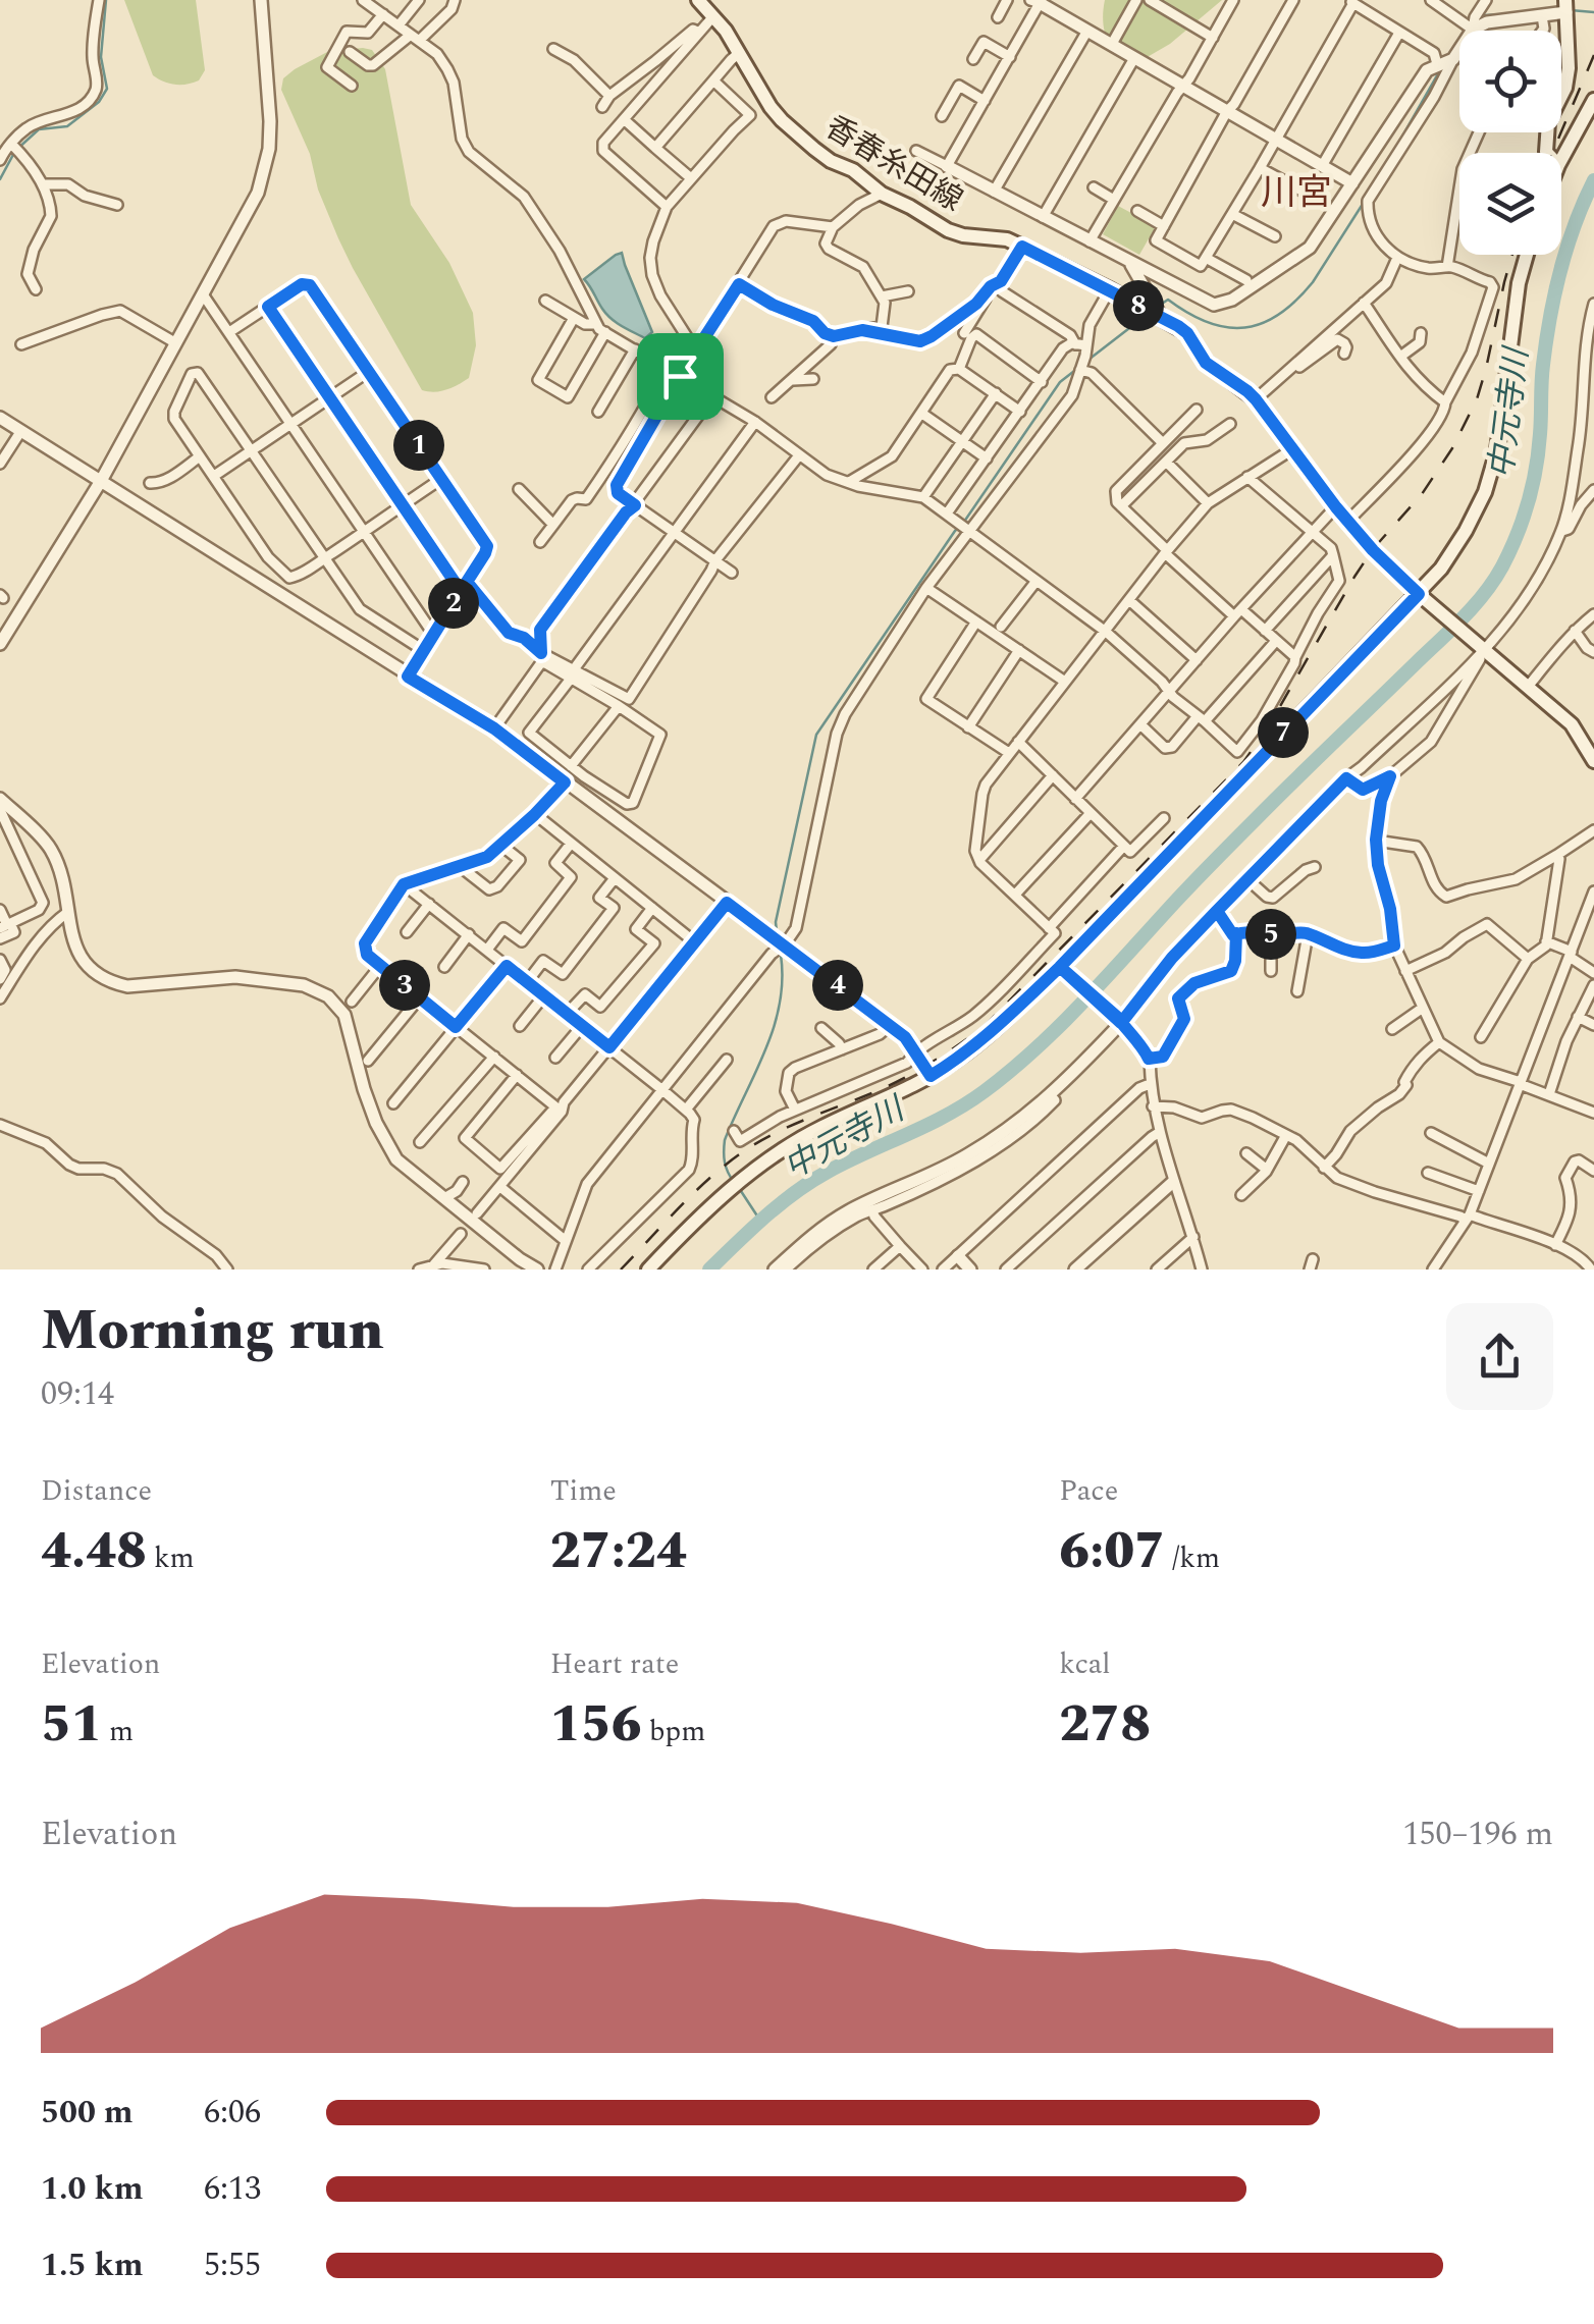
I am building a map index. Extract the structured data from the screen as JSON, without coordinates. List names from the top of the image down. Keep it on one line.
{"streets":{"main road":["香春糸田線"]},"districts":["川宮"],"water":["中元寺川"],"page":{"pins":["8","1","2","7","5","3","4"],"heading":["Morning run","09:14"],"stats":[["Distance","4.48 km"],["Time","27:24"],["Pace","6:07 /km"],["Elevation","51 m"],["Heart rate","156 bpm"],["kcal","278"]],"chart":["Elevation","150–196 m"],"list":[{"name":"500 m","note":"6:06"},{"name":"1.0 km","note":"6:13"},{"name":"1.5 km","note":"5:55"}]}}
